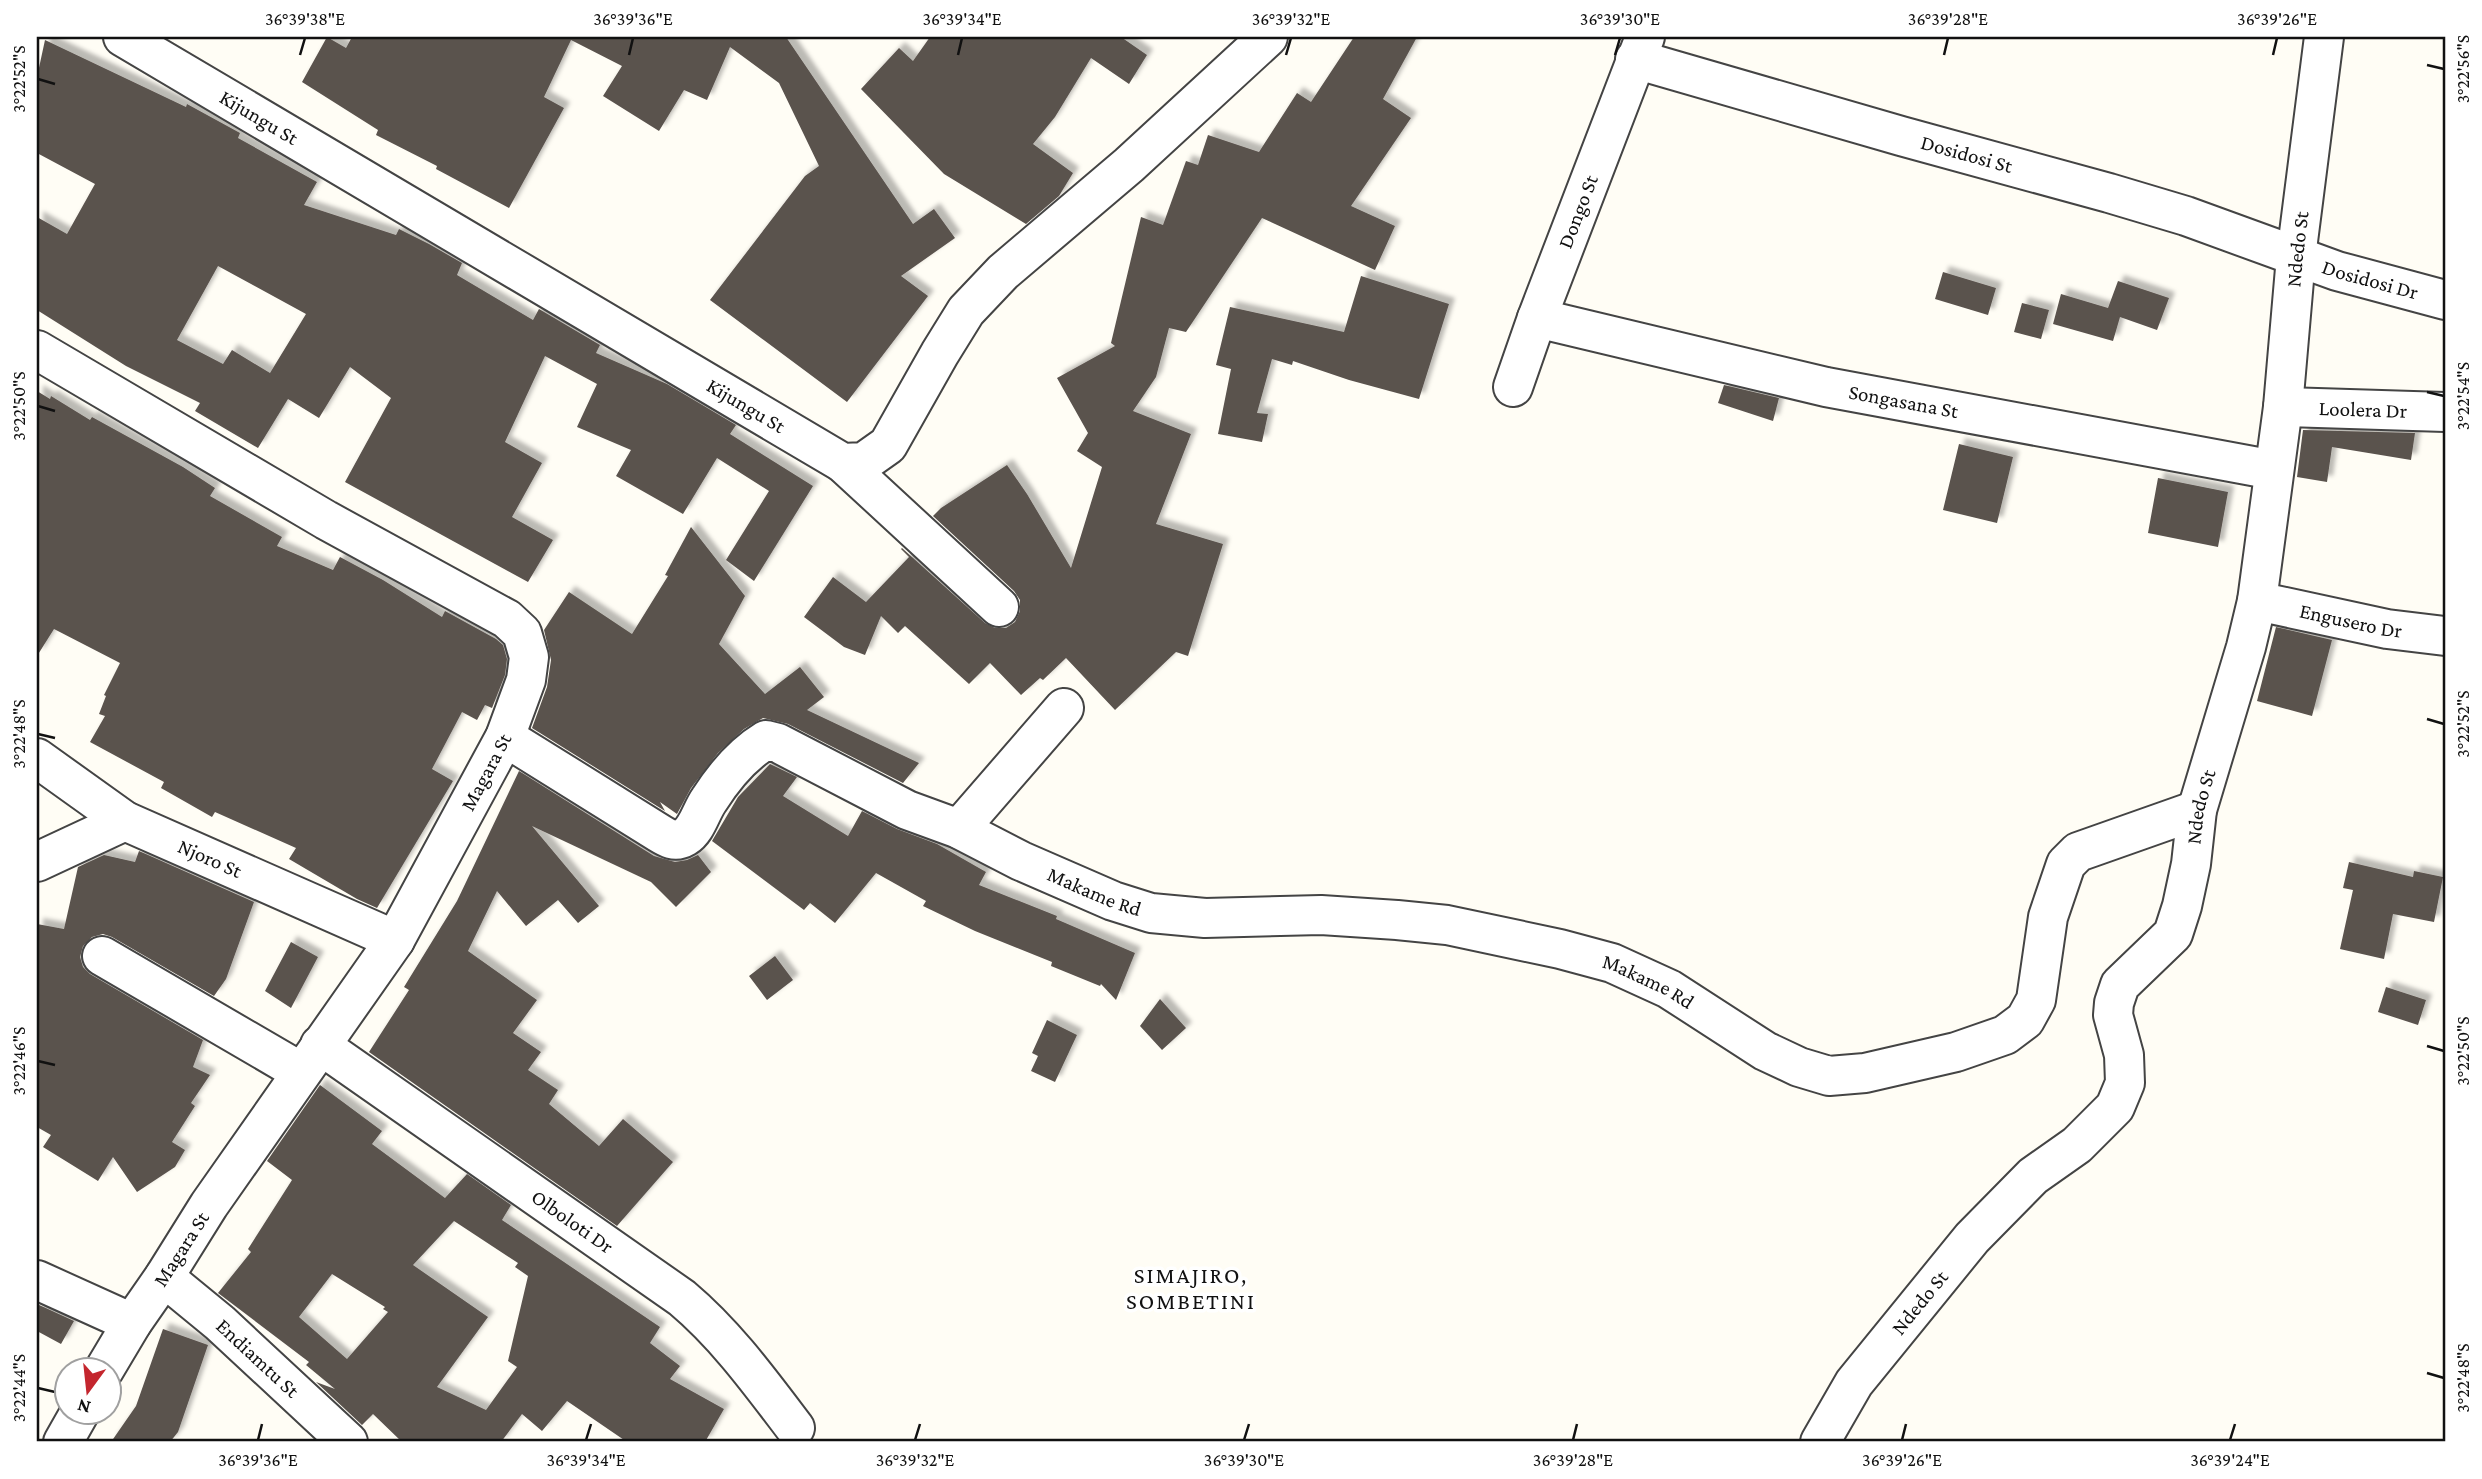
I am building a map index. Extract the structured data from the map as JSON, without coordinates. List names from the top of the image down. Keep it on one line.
{"streets":{"street":["Kijungu St","Dosidosi St","Dongo St","Ndedo St","Dosidosi Dr","Songasana St","Loolera Dr","Engusero Dr","Magara St","Njoro St","Makame Rd","Olboloti Dr","Endiamtu St"]},"crossings":[["Dosidosi St","Dongo St"],["Dosidosi St","Ndedo St"],["Dosidosi St","Dosidosi Dr"],["Dongo St","Songasana St"],["Ndedo St","Dosidosi Dr"],["Ndedo St","Songasana St"],["Ndedo St","Loolera Dr"],["Ndedo St","Engusero Dr"],["Ndedo St","Makame Rd"],["Magara St","Njoro St"],["Magara St","Makame Rd"],["Magara St","Olboloti Dr"],["Magara St","Endiamtu St"]],"districts":["SIMAJIRO, SOMBETINI"],"north":"bottom","coordinates":["36°39'38\"E","36°39'36\"E","36°39'34\"E","36°39'32\"E","36°39'30\"E","36°39'28\"E","36°39'26\"E","3°22'56\"S","3°22'52\"S","3°22'54\"S","3°22'50\"S","3°22'48\"S","3°22'46\"S","3°22'44\"S","36°39'24\"E"]}
